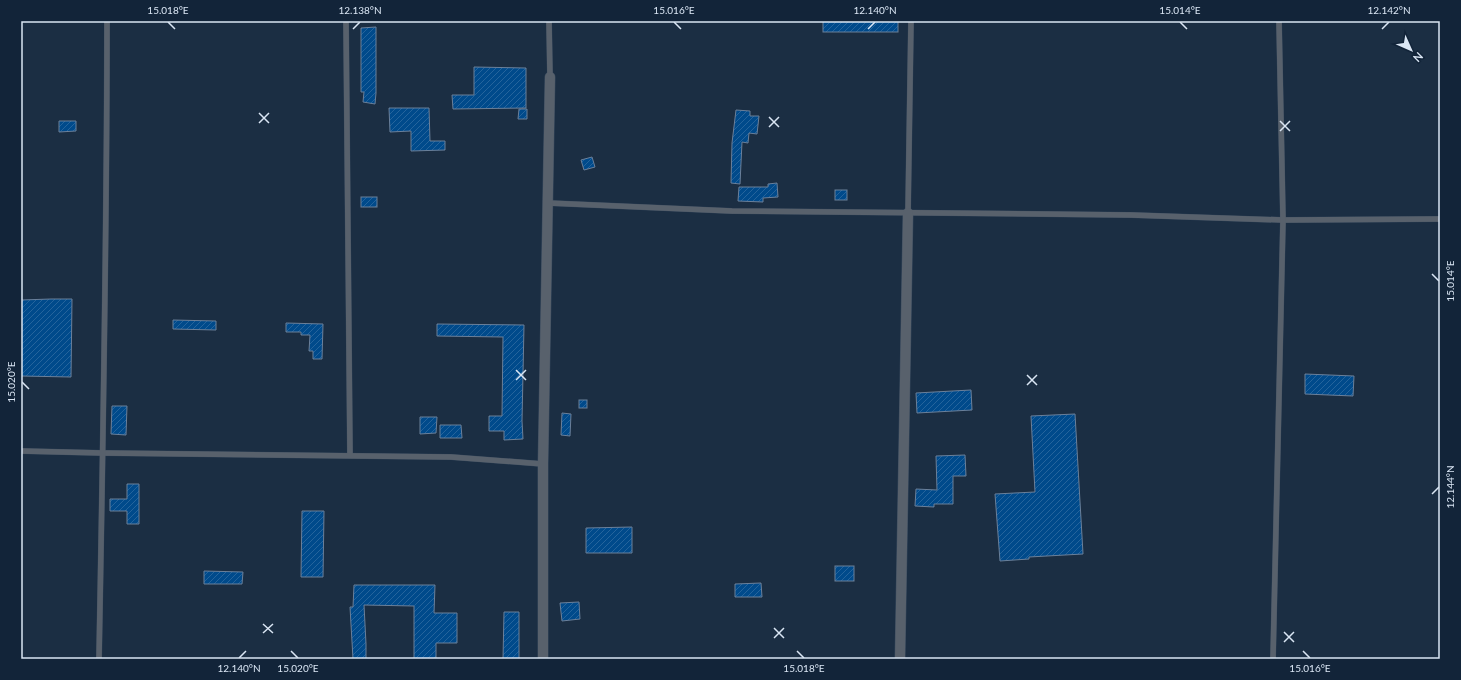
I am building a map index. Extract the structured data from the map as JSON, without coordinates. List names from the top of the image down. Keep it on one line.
{"north":"bottom right","coordinates":["15.018°E","12.138°N","15.016°E","12.140°N","15.014°E","12.142°N","15.020°E","12.144°N"]}
